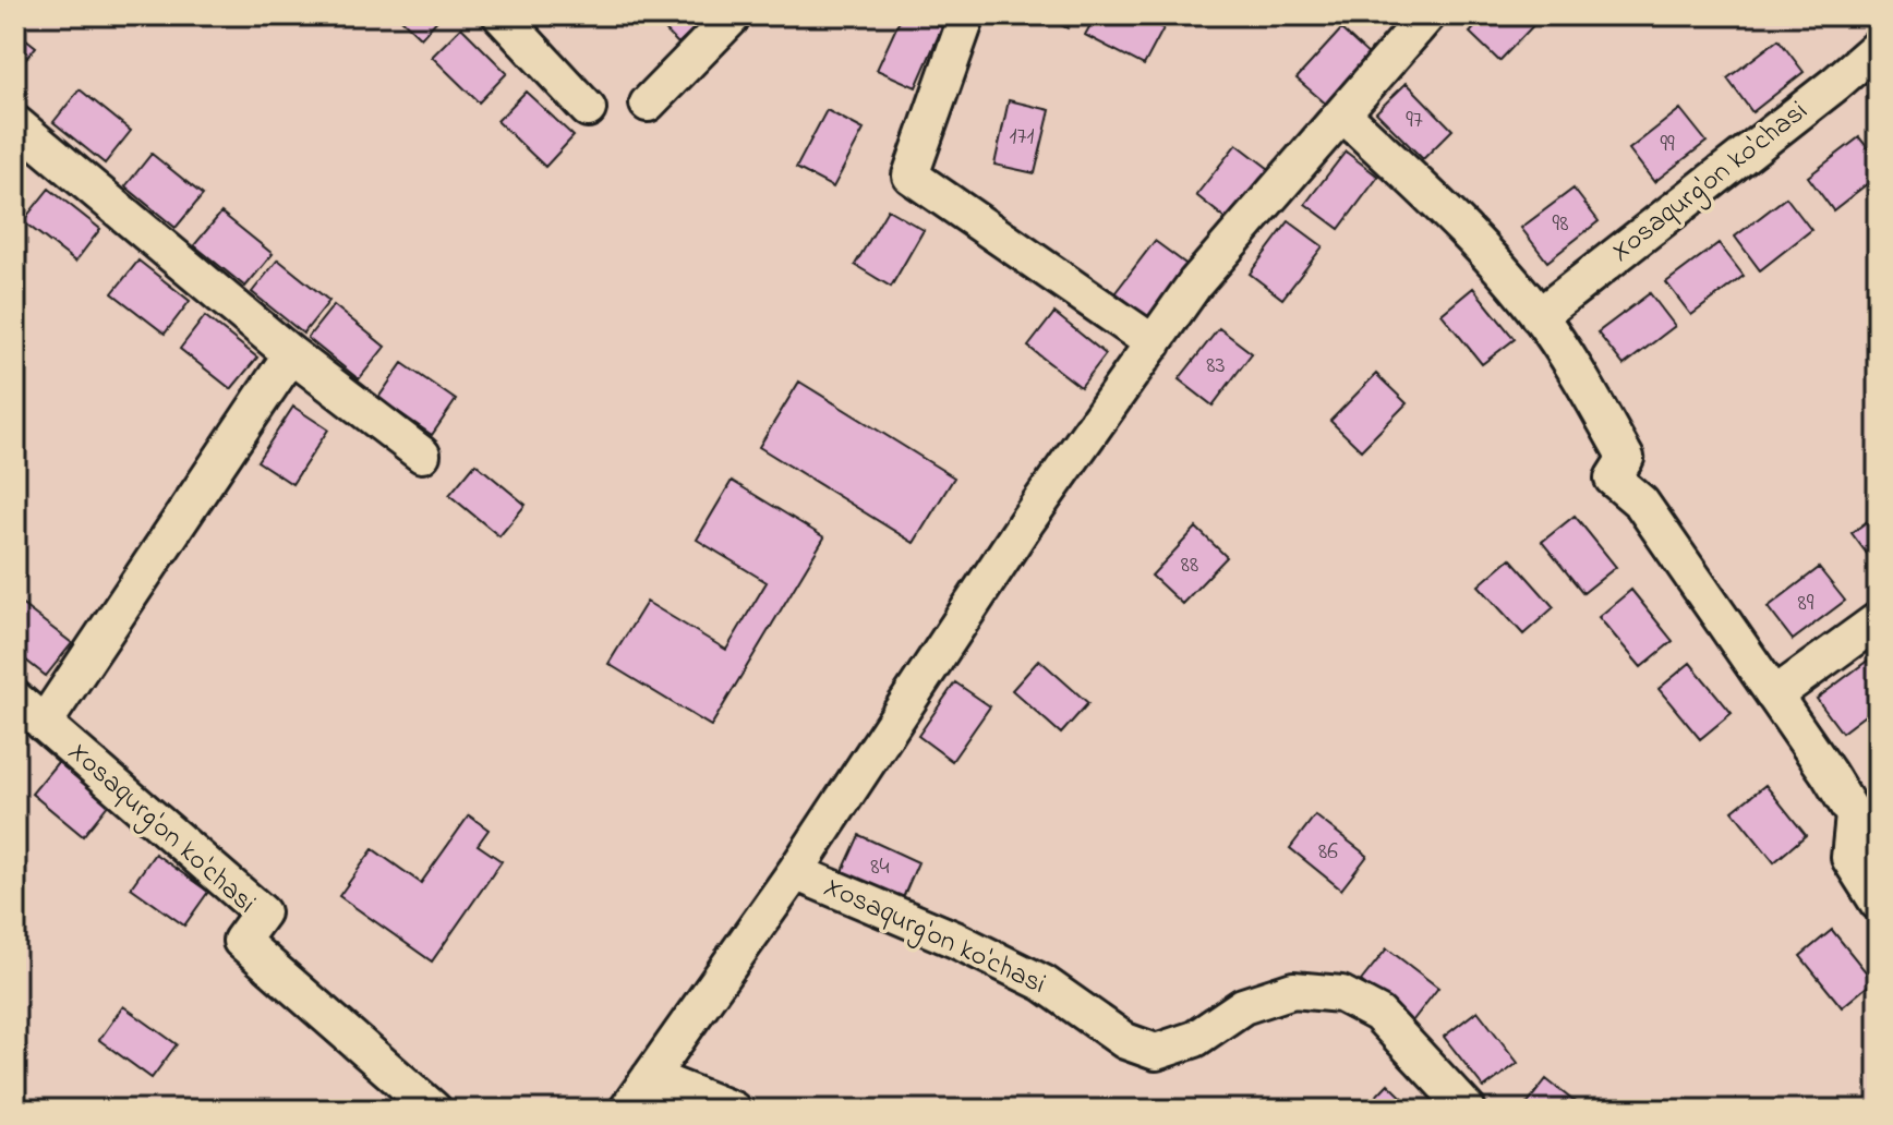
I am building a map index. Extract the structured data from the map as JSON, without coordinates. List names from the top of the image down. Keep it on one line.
{"streets":{"street":["Xosaqurg'on ko'chasi"]},"house_numbers":["97","171","99","98","83","88","89","86","84"]}
